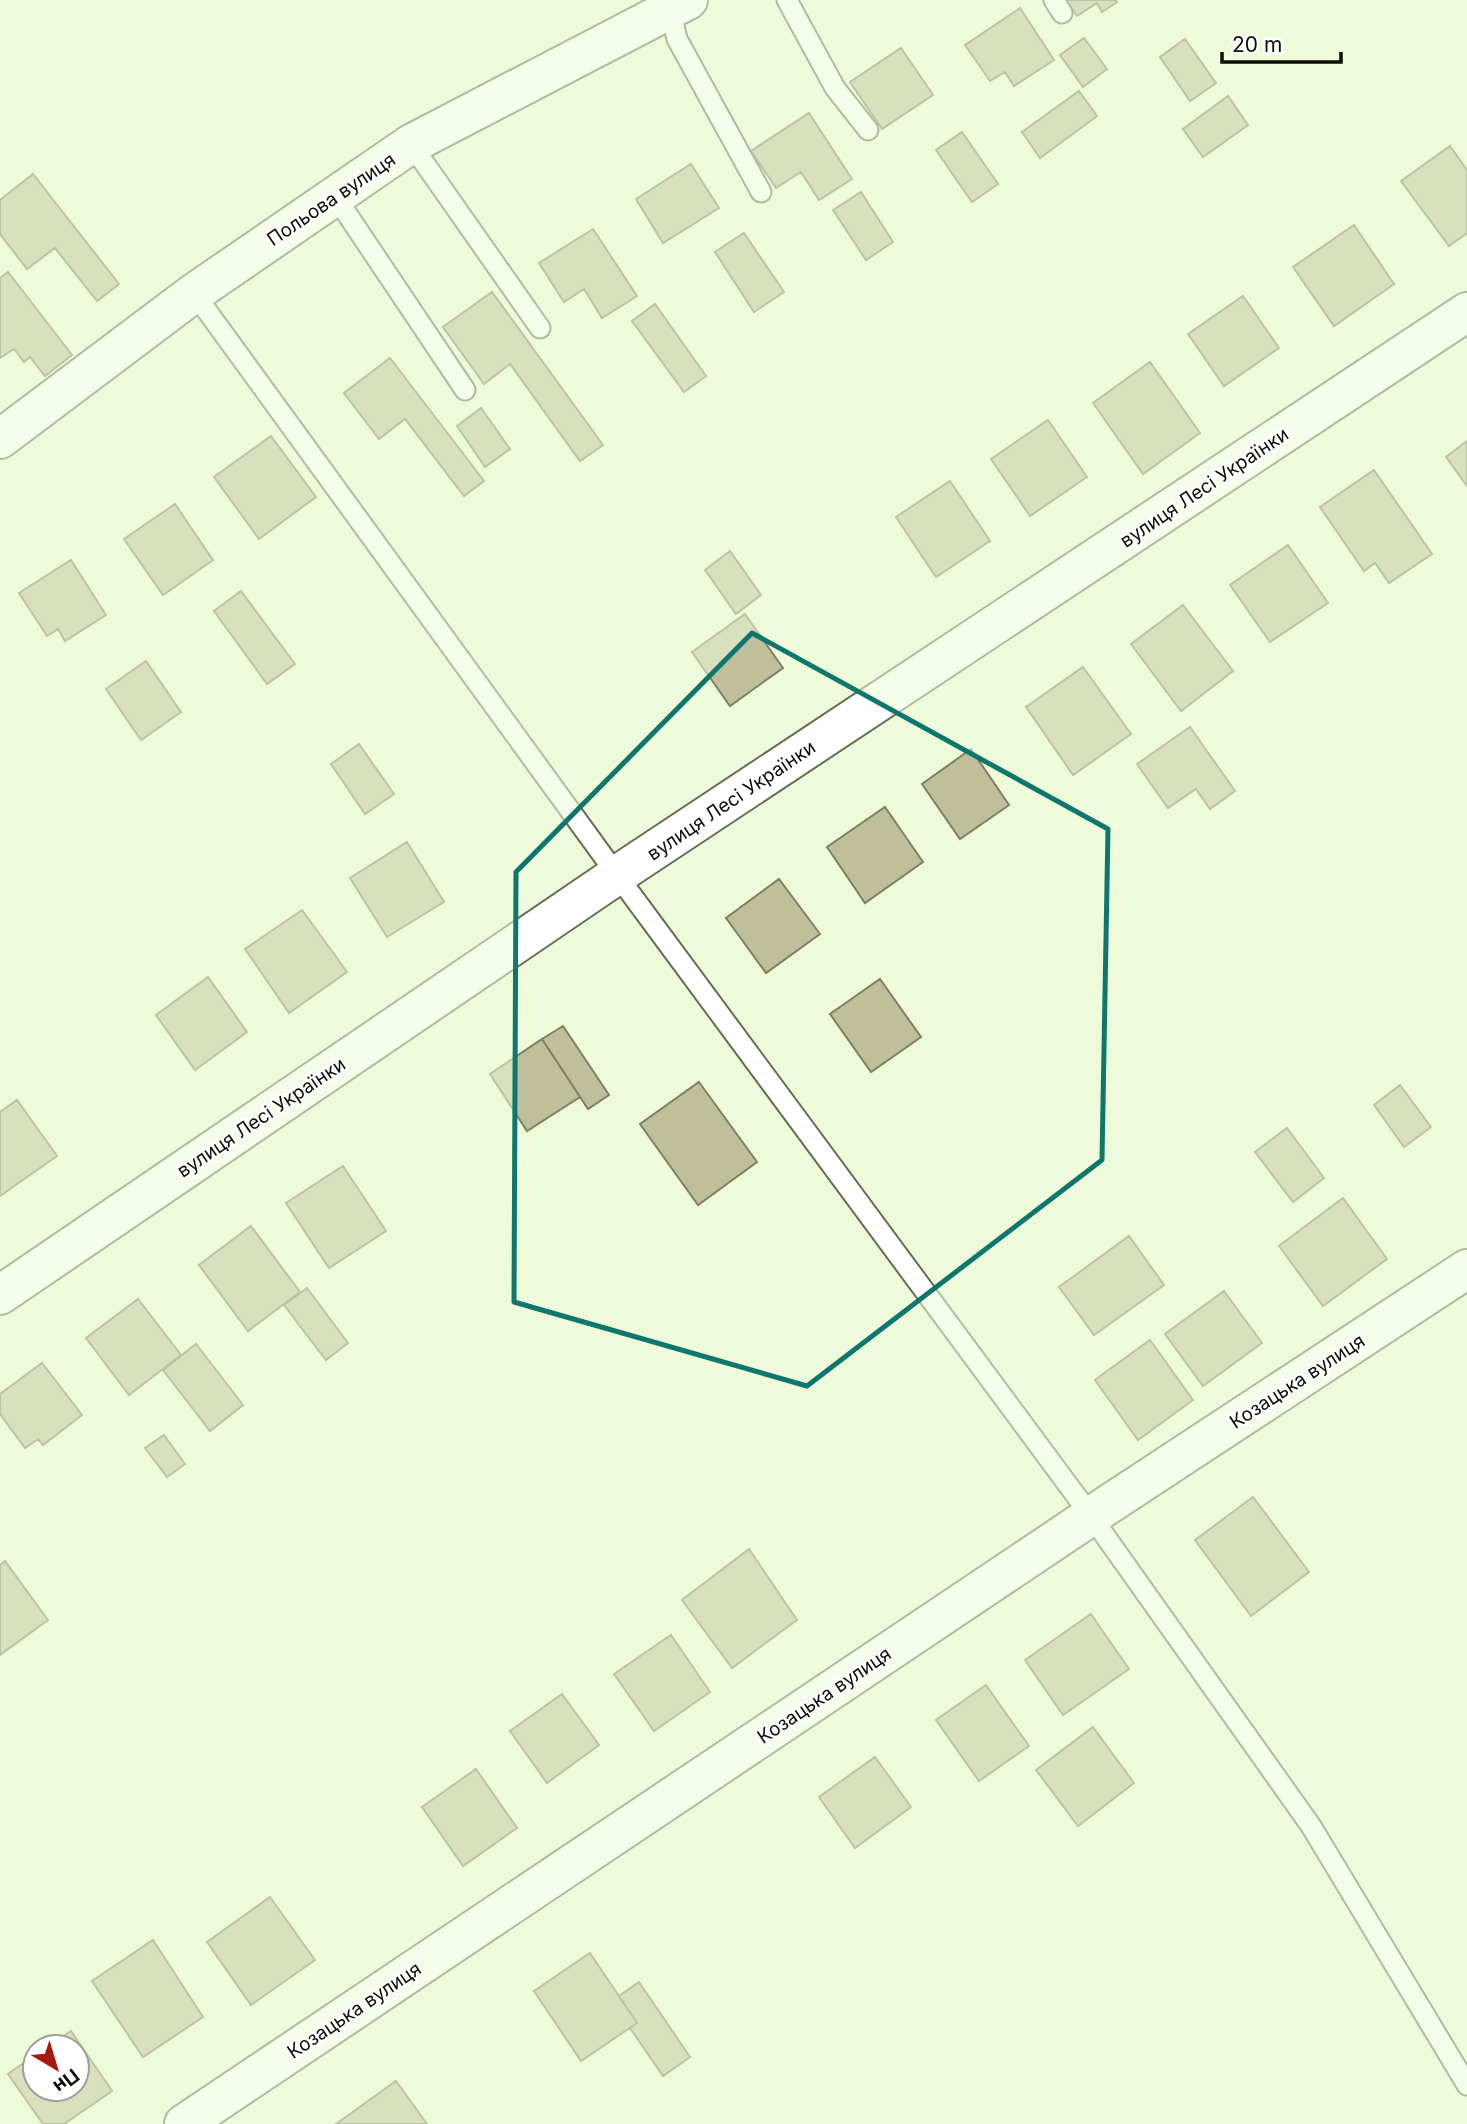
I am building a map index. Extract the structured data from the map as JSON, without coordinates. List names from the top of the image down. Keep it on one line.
{"streets":{"street":["Польова вулиця","вулиця Лесі Українки","Козацька вулиця"]},"scale_bar":"20 m","north":"bottom right"}
